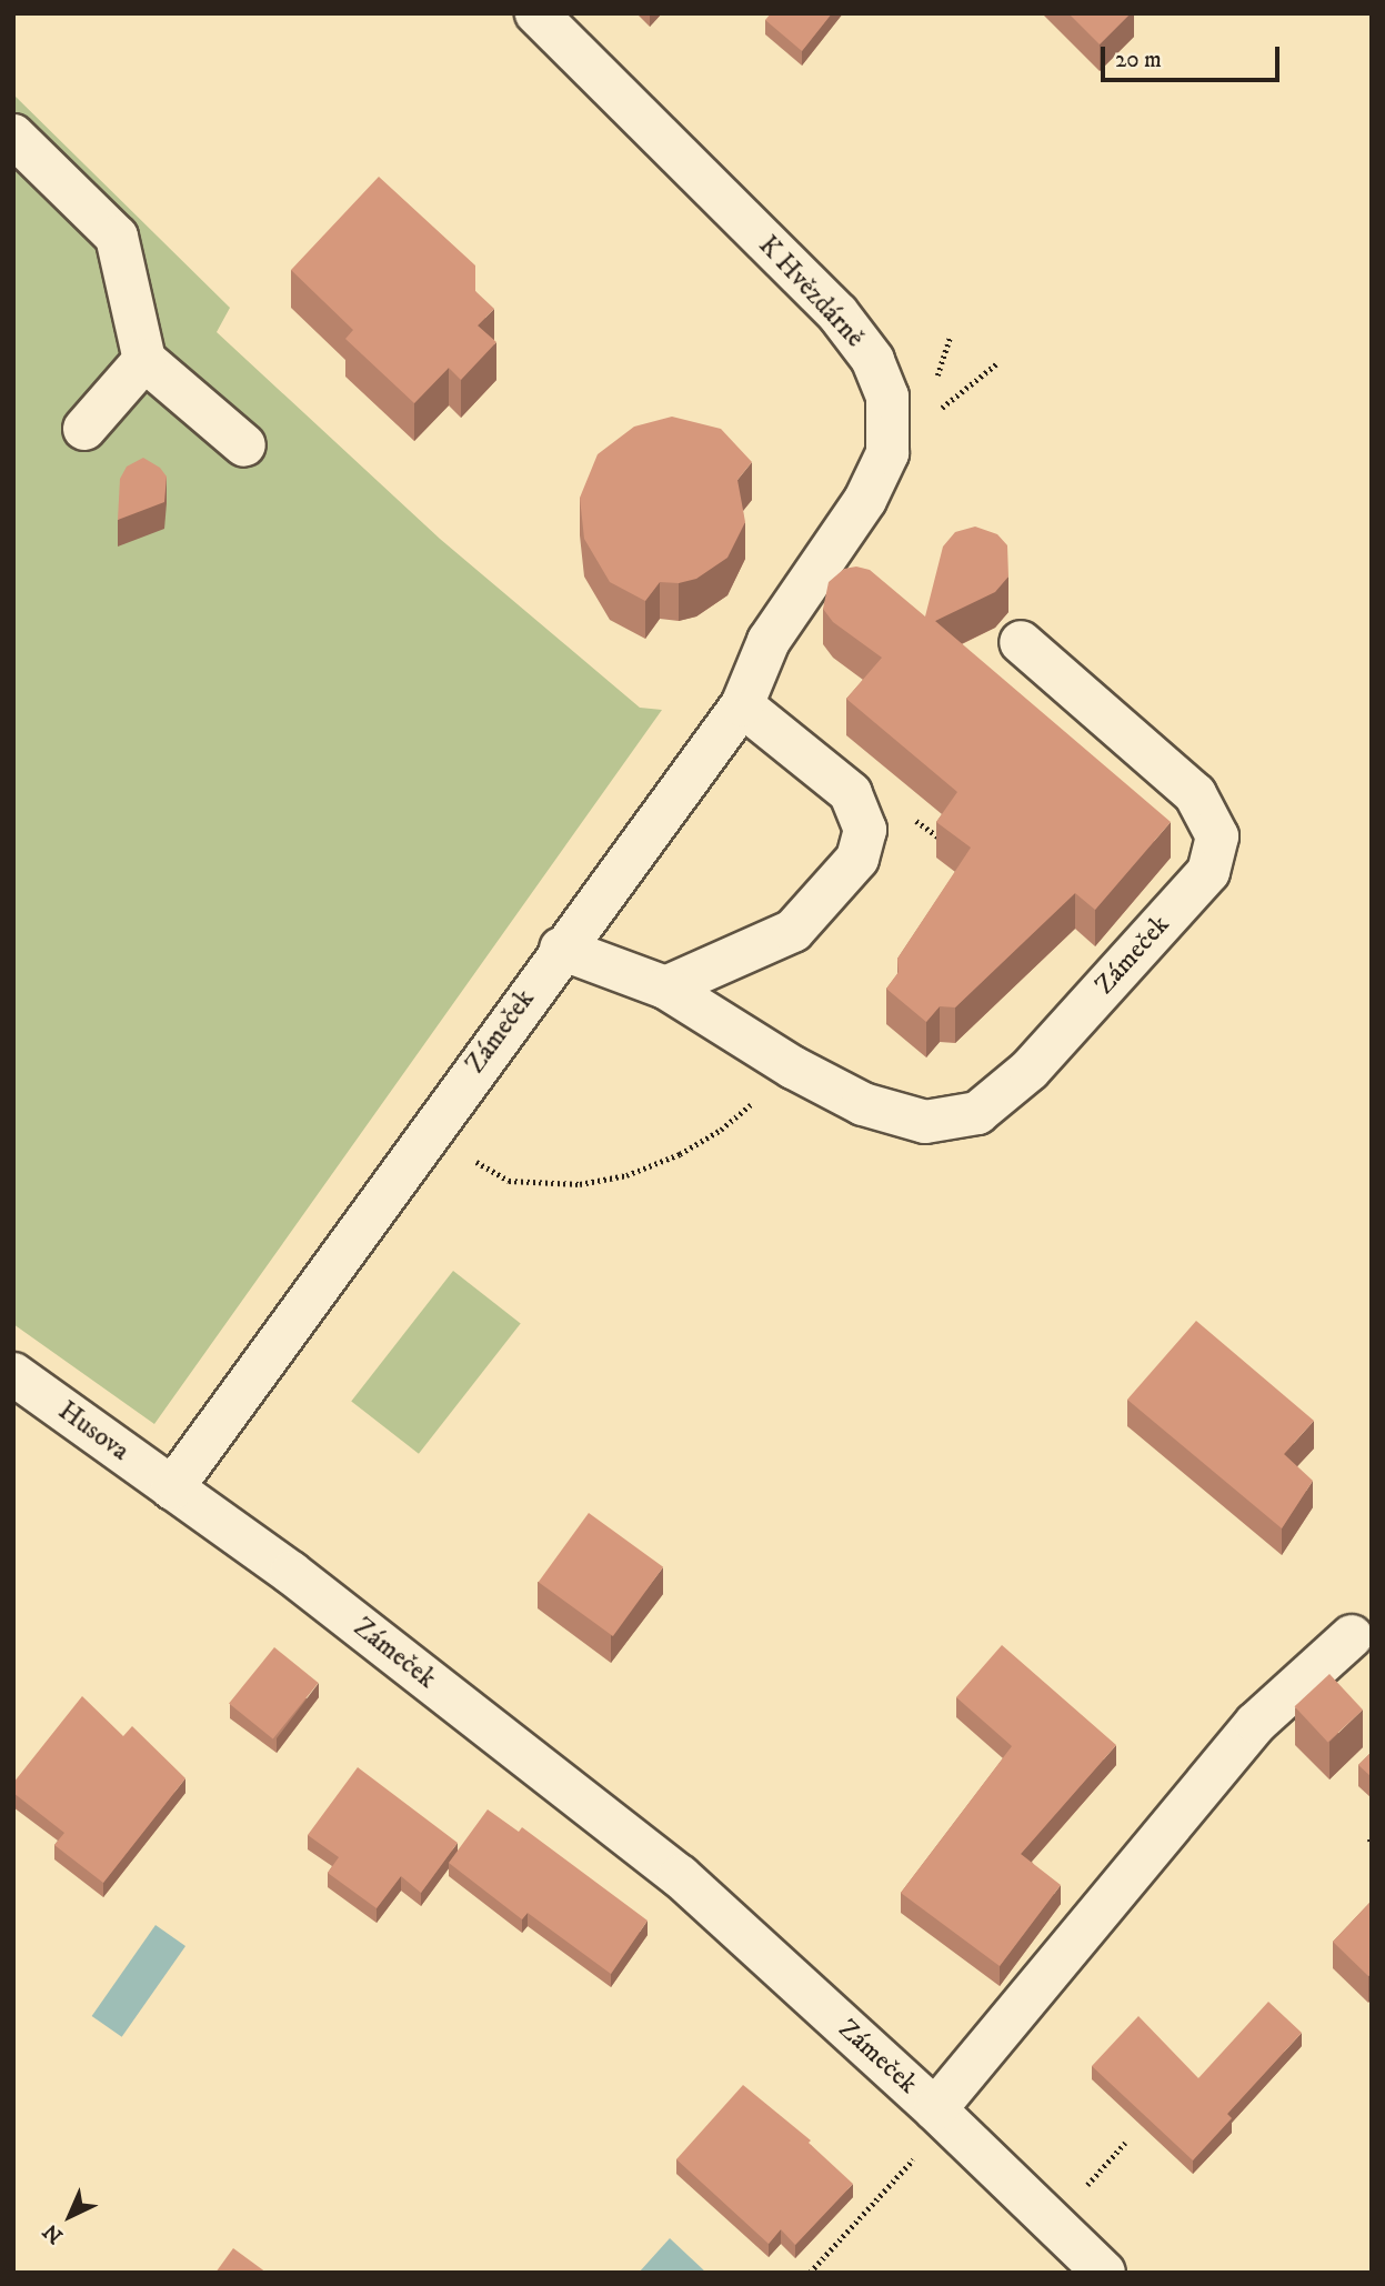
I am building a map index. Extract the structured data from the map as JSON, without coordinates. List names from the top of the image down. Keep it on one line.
{"streets":{"street":["K Hvězdárně","Zámeček","Husova"]},"crossings":[["K Hvězdárně","Zámeček"],["Zámeček","Husova"]],"scale_bar":"20 m","north":"bottom left"}
